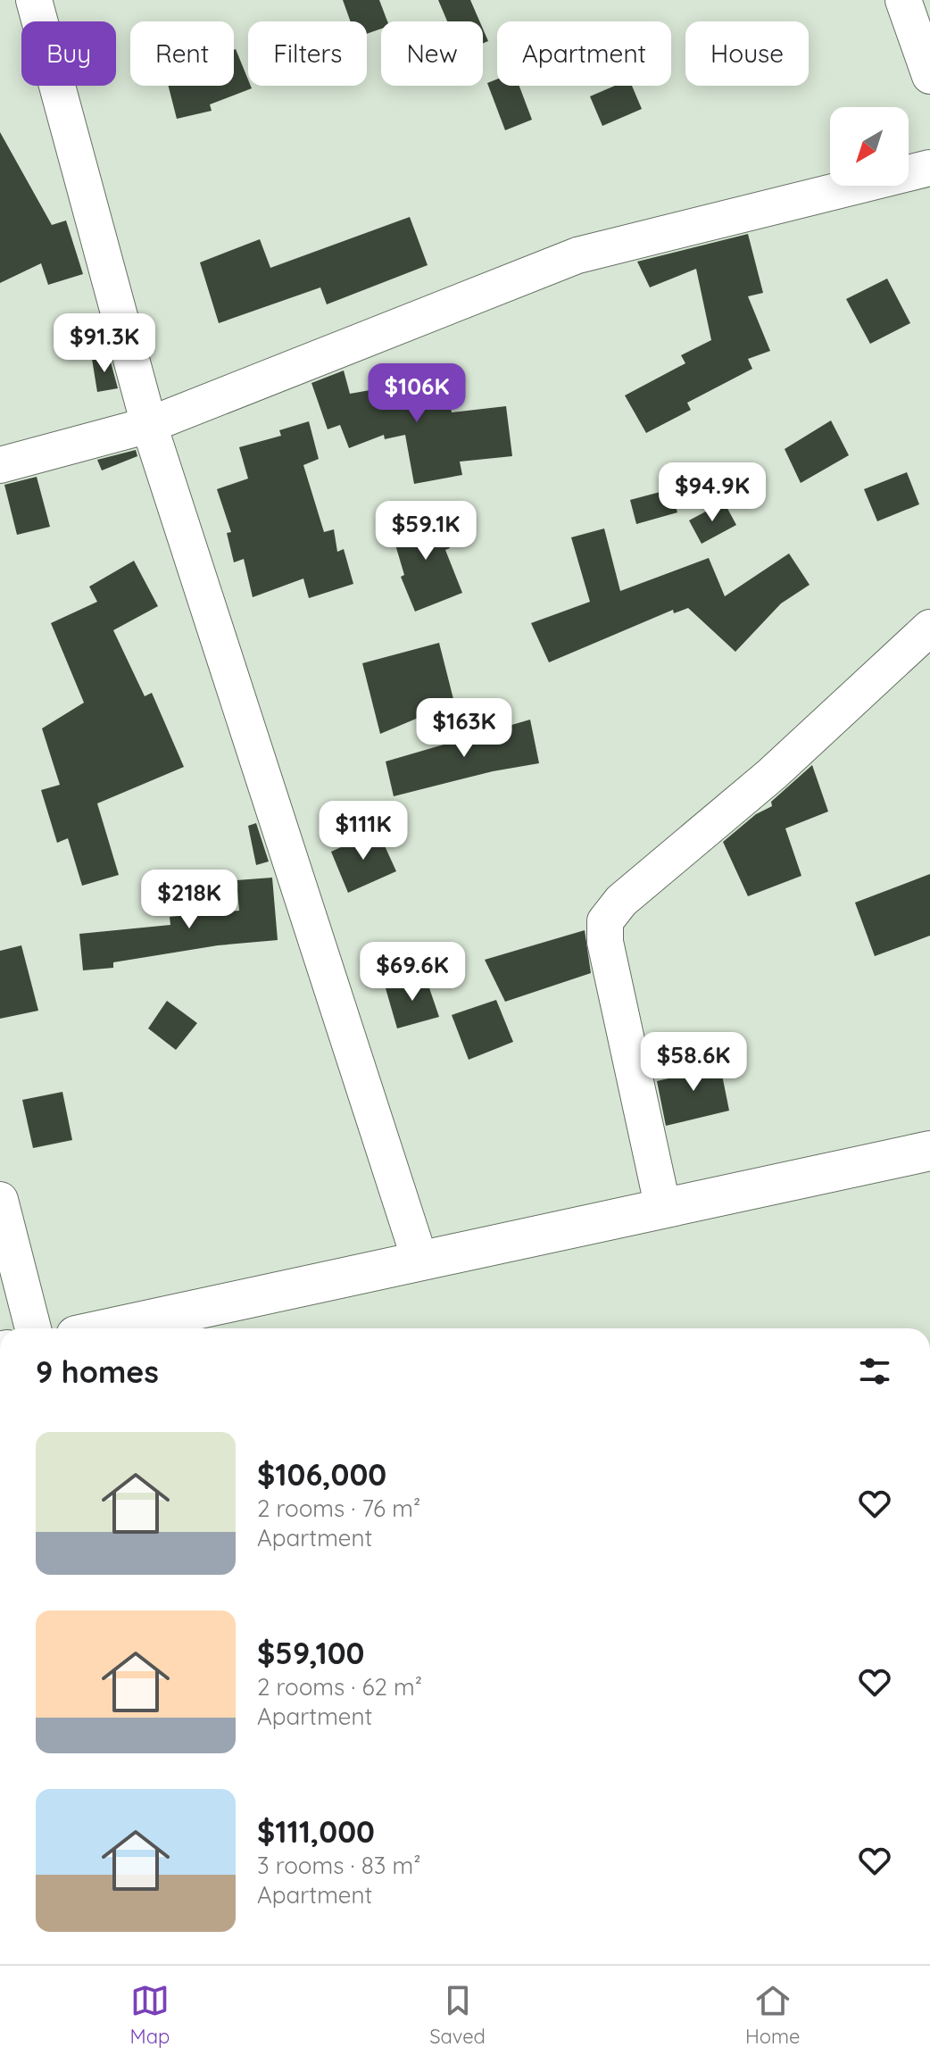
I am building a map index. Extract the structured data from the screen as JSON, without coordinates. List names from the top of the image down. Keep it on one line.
{"north":"bottom left","page":{"chip":["Buy","Rent","Filters","New","Apartment","House"],"price":["$91.3K","$106K","$94.9K","$59.1K","$163K","$111K","$218K","$69.6K","$58.6K"],"heading":"9 homes","list":[{"name":"$106,000","note":"2 rooms · 76 m² · Apartment"},{"name":"$59,100","note":"2 rooms · 62 m² · Apartment"},{"name":"$111,000","note":"3 rooms · 83 m² · Apartment"}],"tabs":["Map","Saved","Home"]}}
